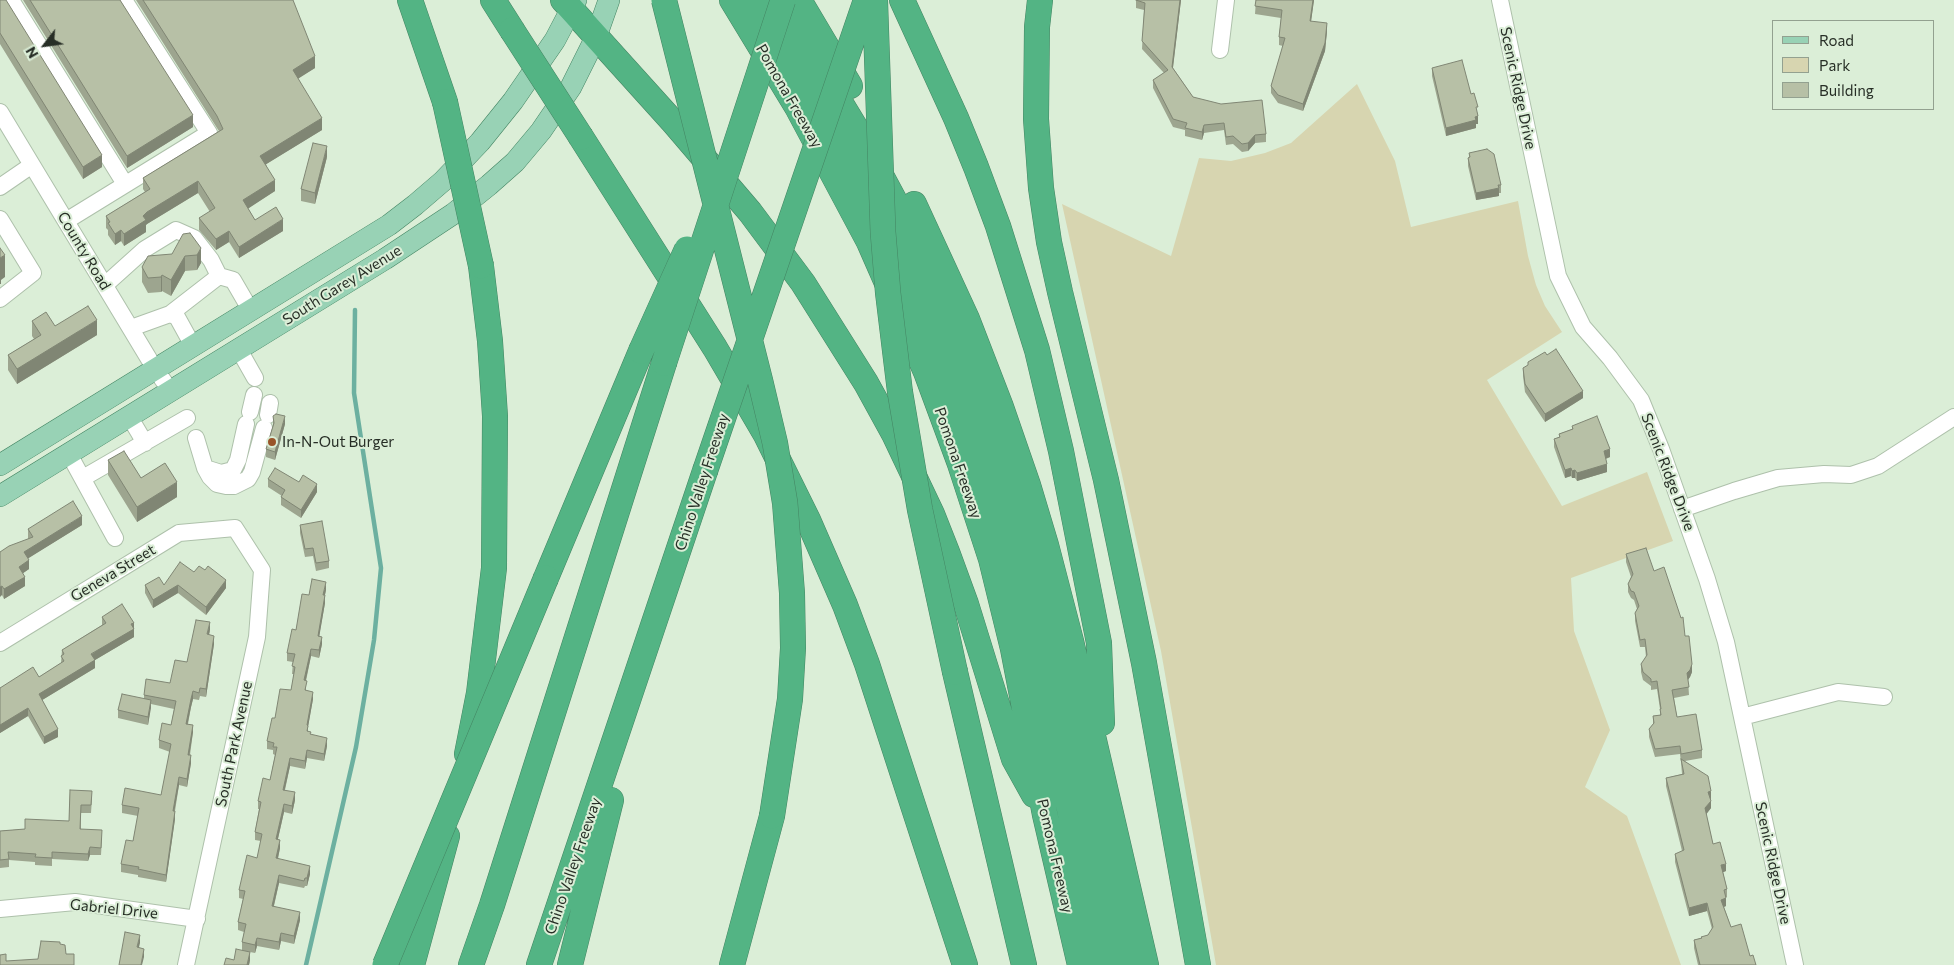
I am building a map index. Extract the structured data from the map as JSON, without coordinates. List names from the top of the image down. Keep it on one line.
{"streets":{"highway":["Pomona Freeway","Chino Valley Freeway"],"main road":["South Garey Avenue"],"street":["Scenic Ridge Drive","County Road","Geneva Street","South Park Avenue","Gabriel Drive"]},"crossings":[["County Road","South Garey Avenue"],["Geneva Street","South Park Avenue"],["South Park Avenue","Gabriel Drive"]],"places":["In-N-Out Burger"],"legend":["Road","Park","Building"],"north":"bottom left"}
